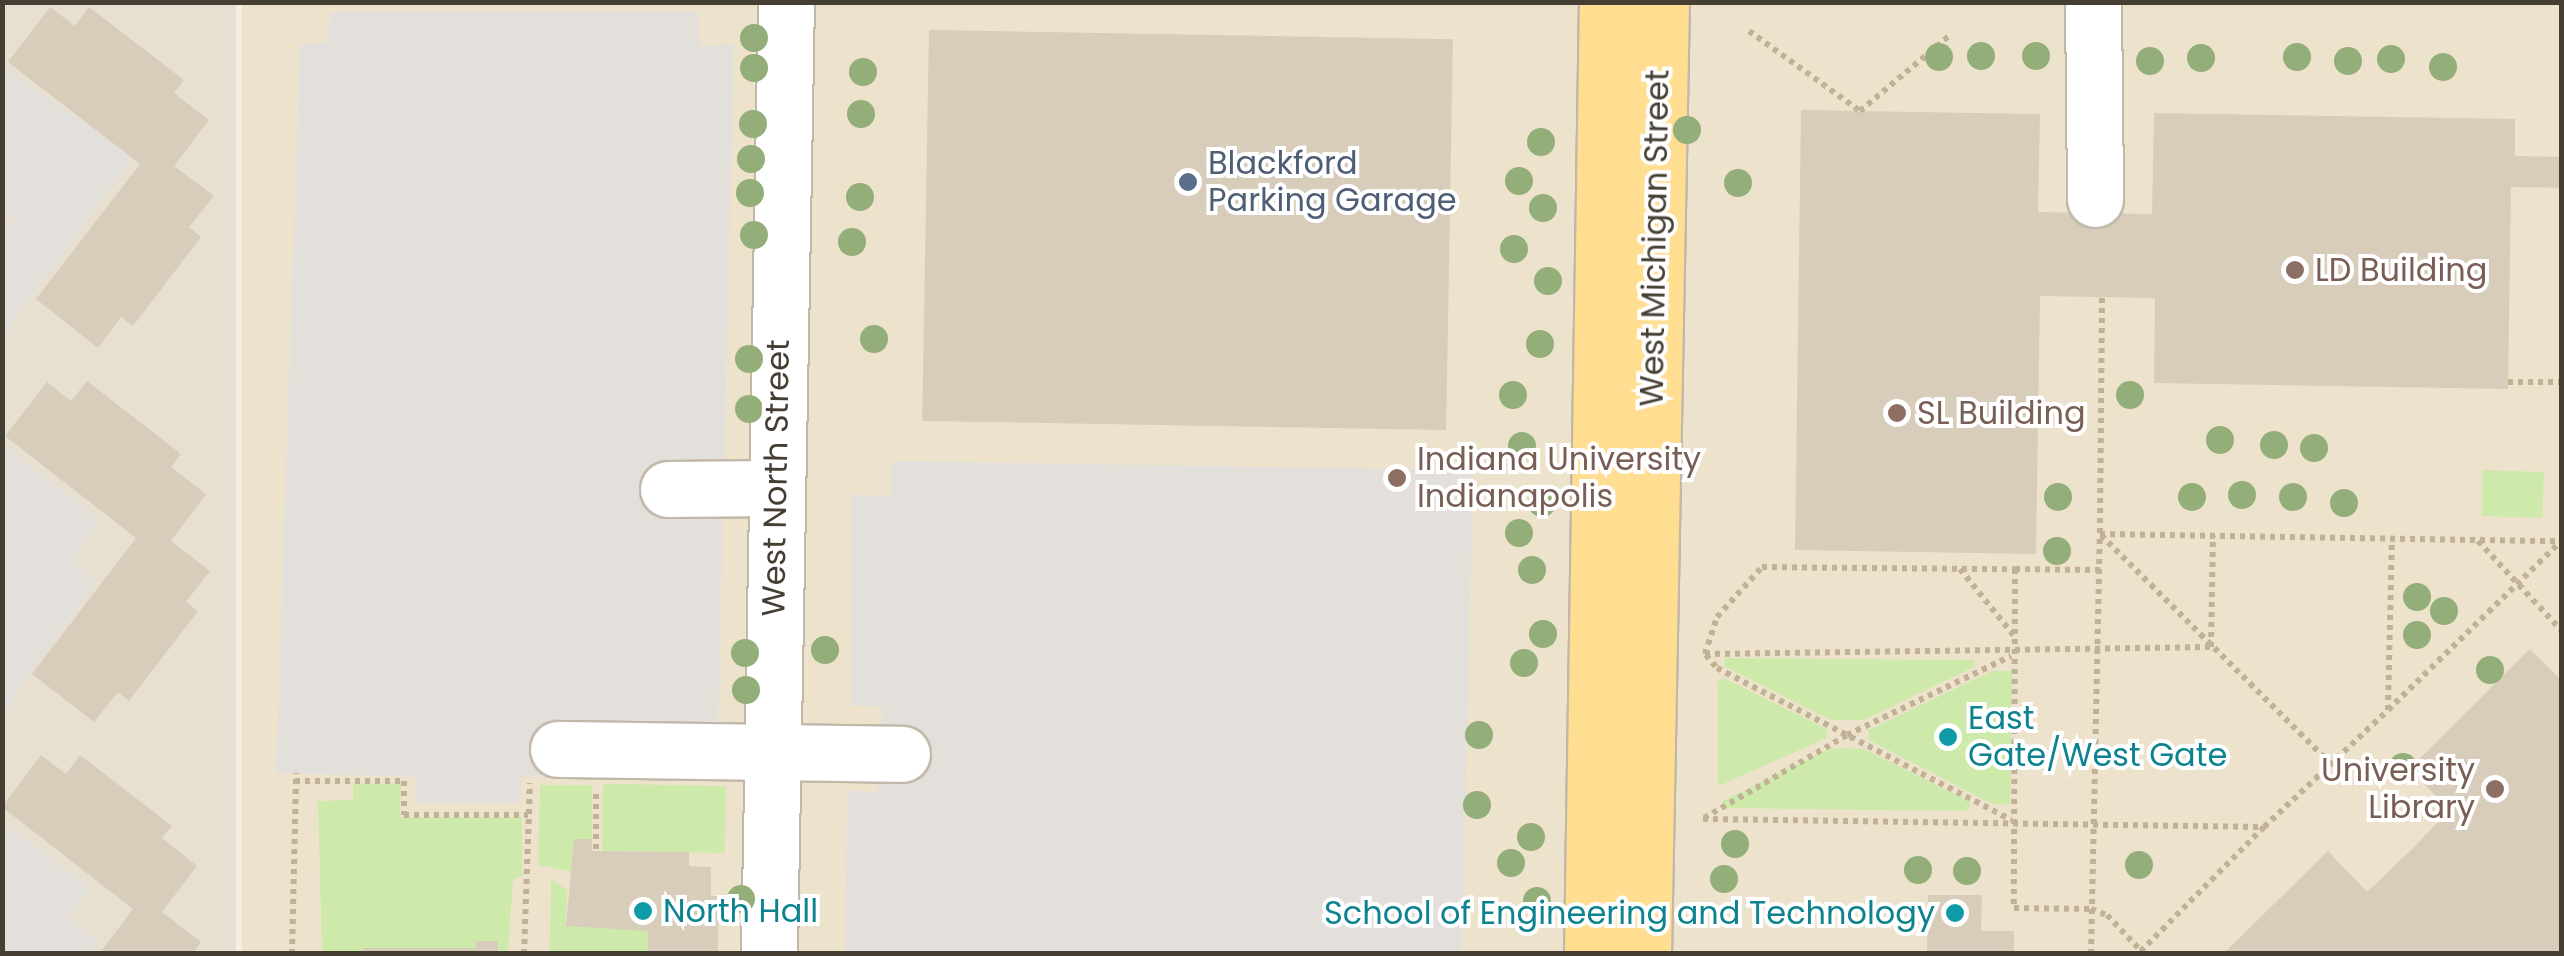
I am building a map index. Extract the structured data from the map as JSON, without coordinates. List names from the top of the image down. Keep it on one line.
{"streets":{"main road":["West Michigan Street"],"street":["West North Street"]},"places":["Blackford Parking Garage","LD Building","SL Building","Indiana University Indianapolis","East Gate/West Gate","University Library","North Hall","School of Engineering and Technology"]}
